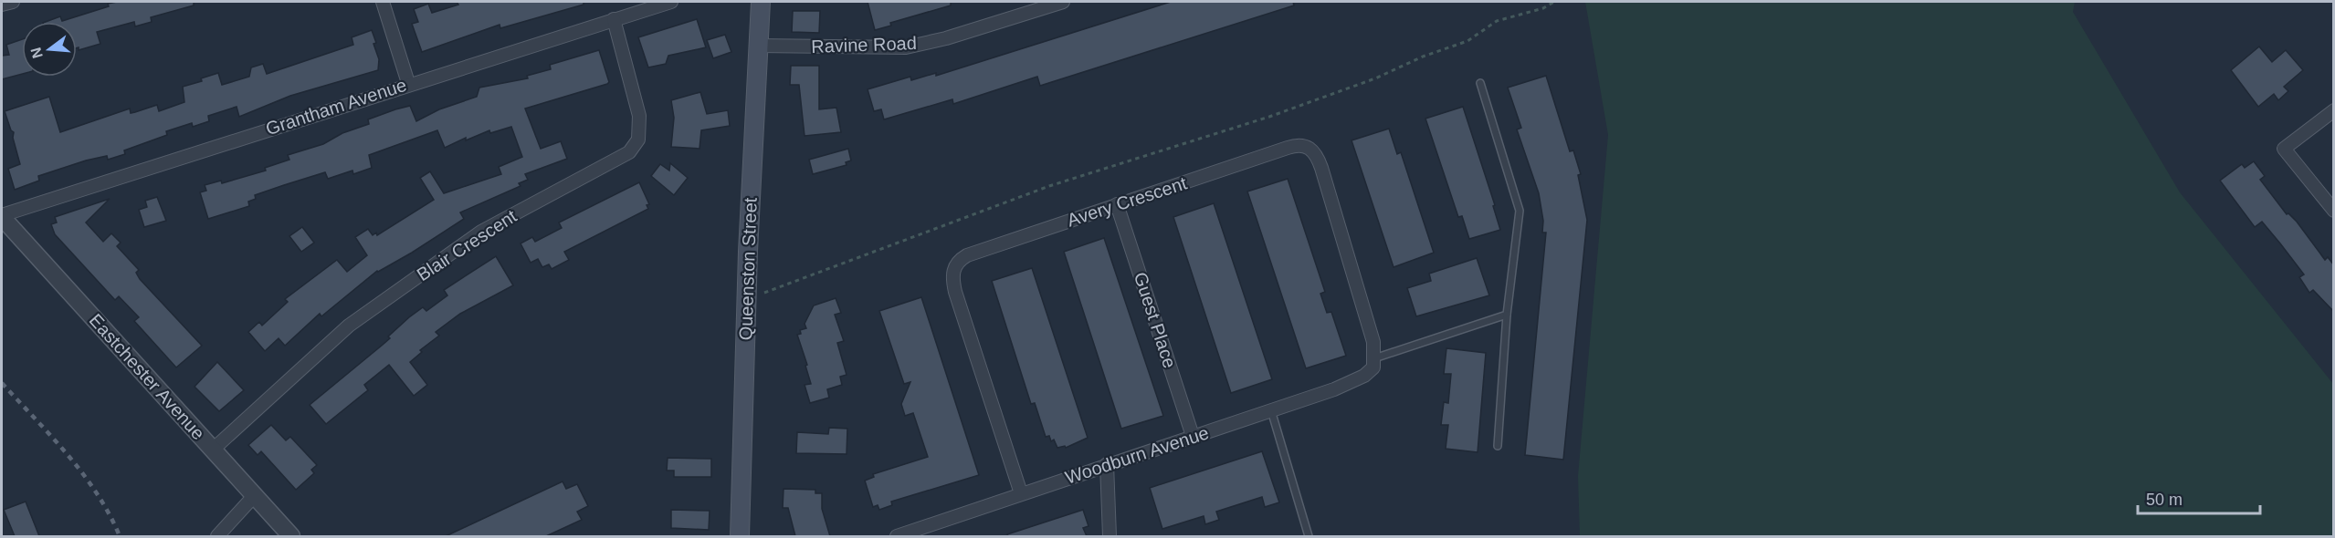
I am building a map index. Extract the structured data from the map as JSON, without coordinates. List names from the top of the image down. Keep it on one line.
{"streets":{"main road":["Queenston Street"],"street":["Ravine Road","Grantham Avenue","Avery Crescent","Blair Crescent","Guest Place","Eastchester Avenue","Woodburn Avenue"]},"crossings":[["Ravine Road","Queenston Street"],["Grantham Avenue","Blair Crescent"],["Grantham Avenue","Eastchester Avenue"],["Avery Crescent","Guest Place"],["Avery Crescent","Woodburn Avenue"],["Blair Crescent","Eastchester Avenue"],["Guest Place","Woodburn Avenue"]],"scale_bar":"50 m","north":"left"}
